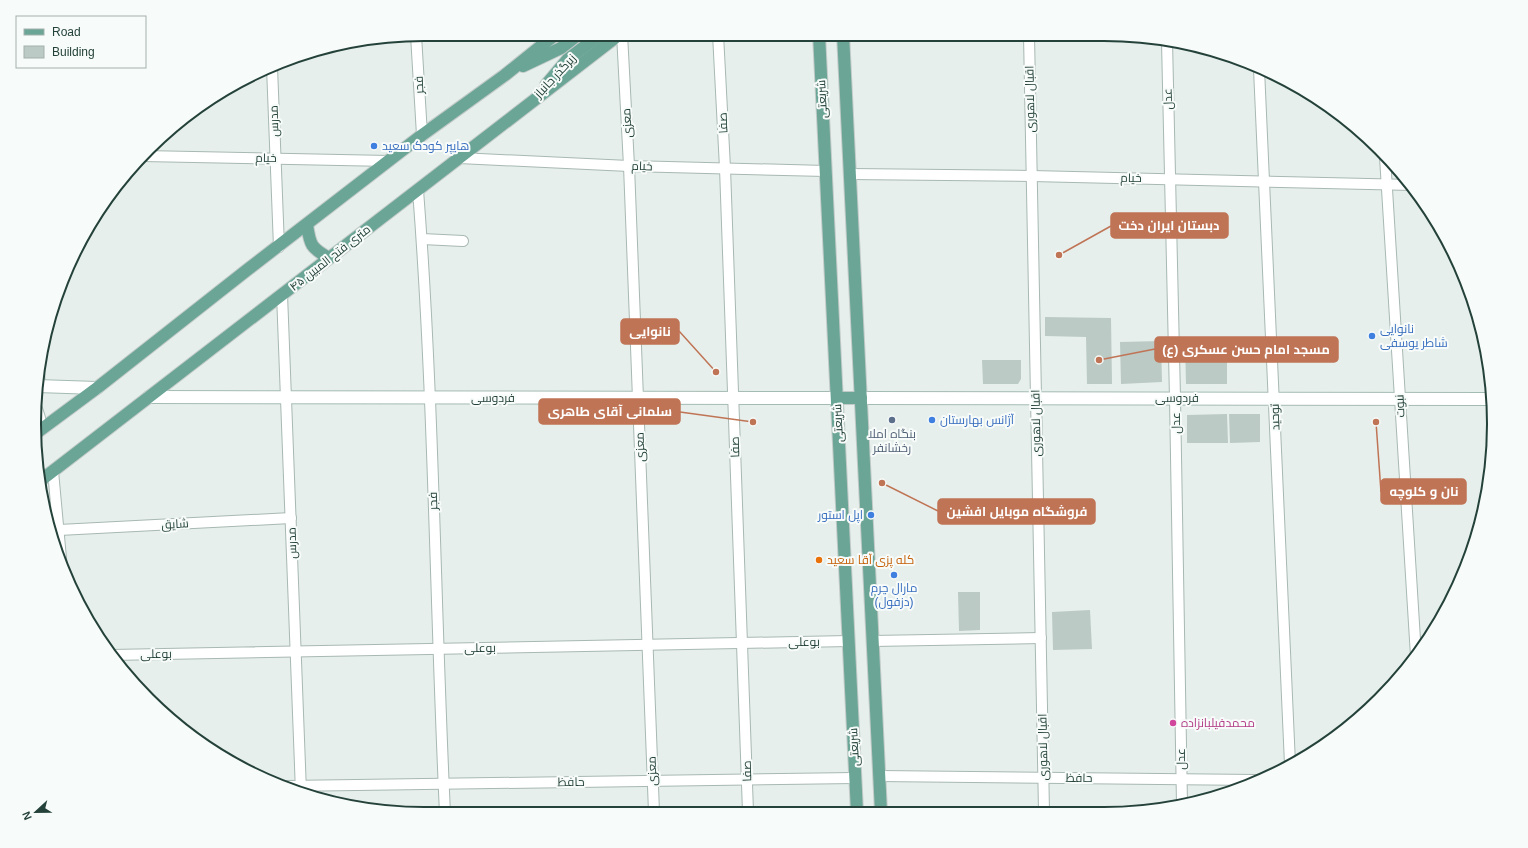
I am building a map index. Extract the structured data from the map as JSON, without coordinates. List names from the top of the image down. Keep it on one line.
{"streets":{"main road":["زیرگذر جانباز","شریعتی","۴۵ متری فتح المبین","فردوسی"],"street":["فجر","اقبال لاهوری","عدل","مدرس","معزی","صفا","خیام","نبوت","توحید","شایق","بوعلی","حافظ"]},"crossings":[["زیرگذر جانباز","۴۵ متری فتح المبین"],["فجر","۴۵ متری فتح المبین"],["فجر","فردوسی"],["فجر","بوعلی"],["فجر","حافظ"],["شریعتی","خیام"],["شریعتی","فردوسی"],["شریعتی","بوعلی"],["شریعتی","حافظ"],["اقبال لاهوری","خیام"],["اقبال لاهوری","فردوسی"],["اقبال لاهوری","حافظ"],["عدل","خیام"],["عدل","فردوسی"],["عدل","حافظ"],["مدرس","خیام"],["مدرس","۴۵ متری فتح المبین"],["مدرس","فردوسی"],["مدرس","شایق"],["مدرس","بوعلی"],["معزی","خیام"],["معزی","فردوسی"],["معزی","بوعلی"],["معزی","حافظ"],["صفا","خیام"],["صفا","فردوسی"],["صفا","بوعلی"],["صفا","حافظ"],["خیام","۴۵ متری فتح المبین"],["خیام","نبوت"],["خیام","توحید"],["۴۵ متری فتح المبین","فردوسی"],["فردوسی","نبوت"],["فردوسی","توحید"]],"places":["هایپر کودک سعید","دبستان ایران دخت","نانوایی شاطر یوسفی","مسجد امام حسن عسکری (ع)","نانوایی","بنگاه املا رخشانفر","آژانس بهارستان","سلمانی آقای طاهری","نان و کلوچه","فروشگاه موبایل افشین","اپل استور","کله پزی آقا سعید","مارال چرم (دزفول)","محمدفيلبانزاده"],"legend":["Road","Building"],"north":"left"}
